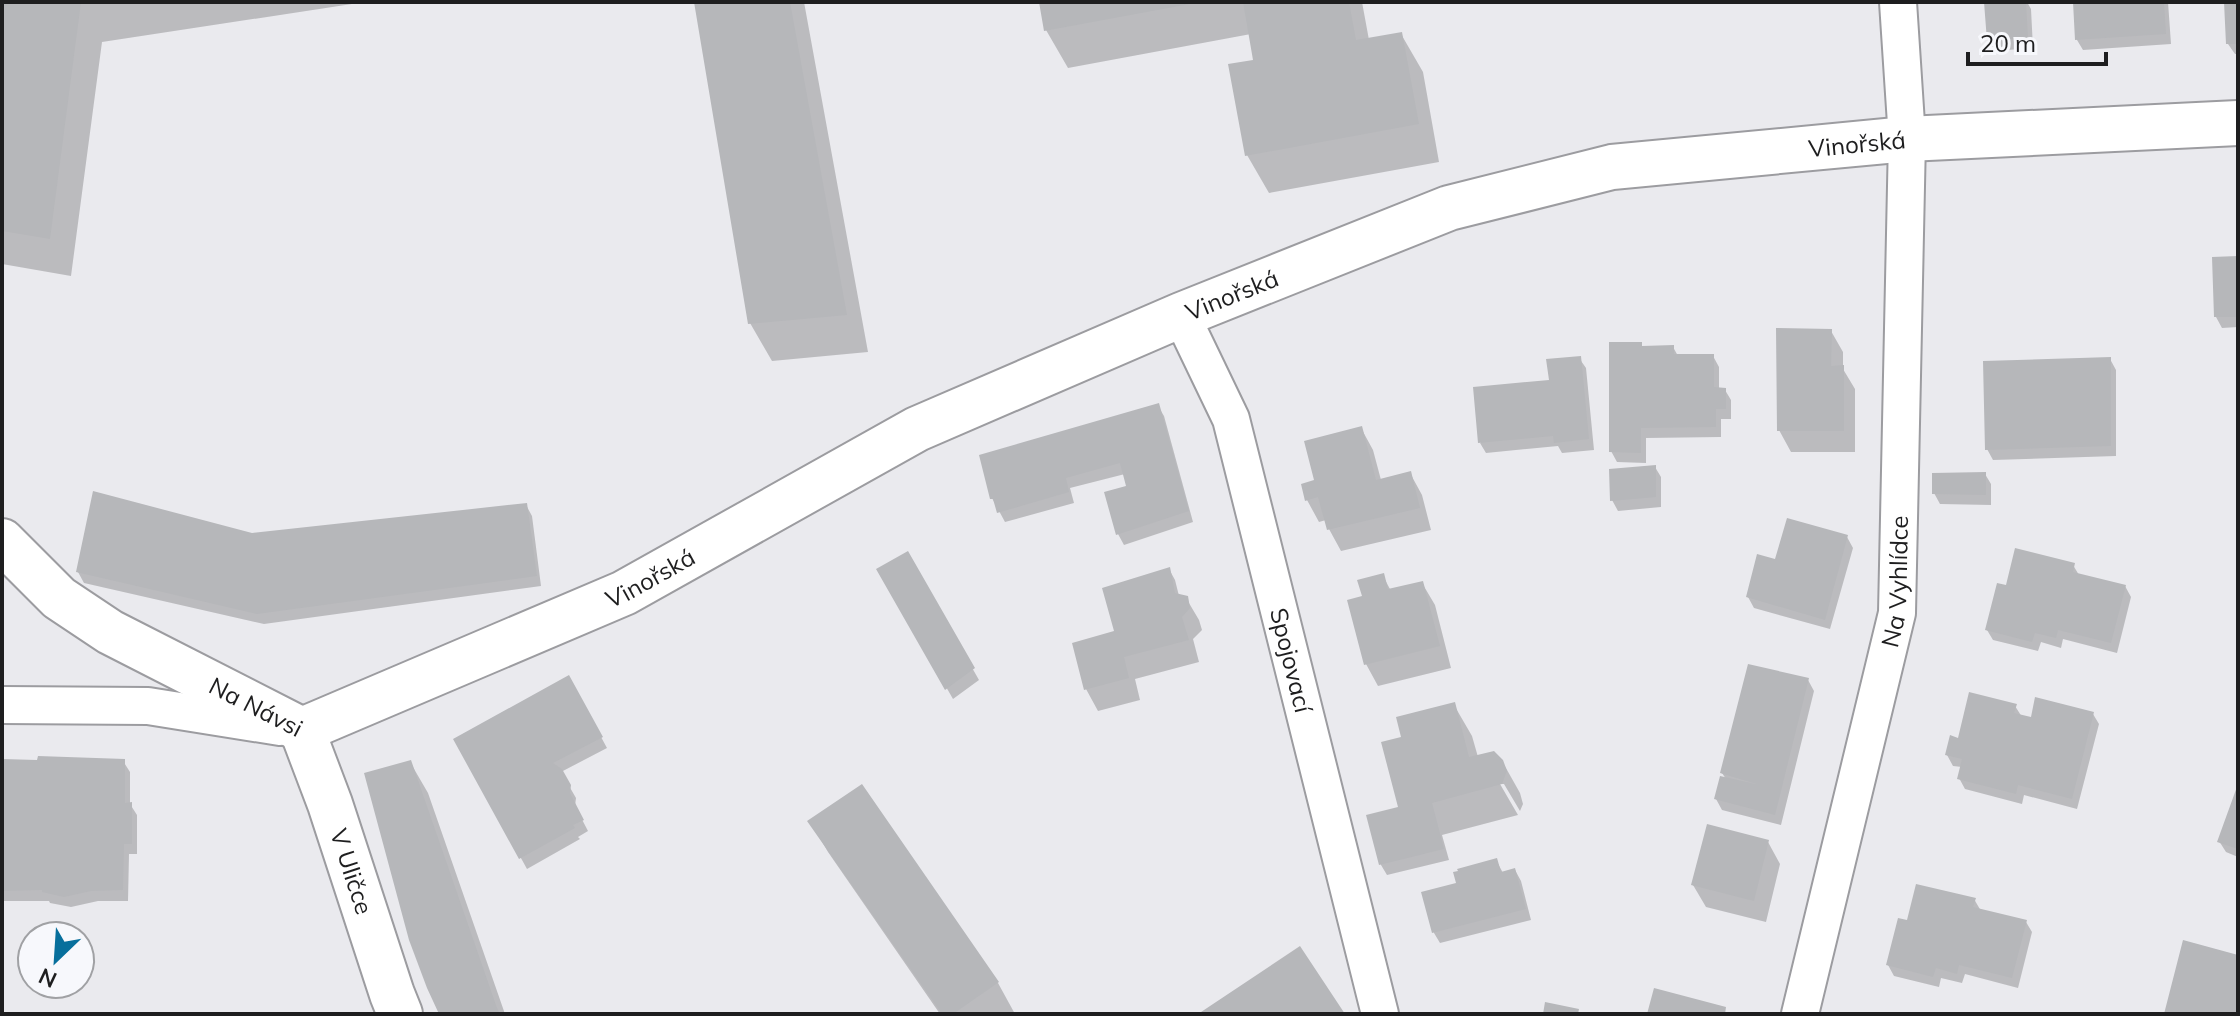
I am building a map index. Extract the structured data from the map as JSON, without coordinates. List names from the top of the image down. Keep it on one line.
{"streets":{"street":["Vinořská","Na Vyhlídce","Spojovací","Na Návsi","V Uličce"]},"crossings":[["Vinořská","Na Vyhlídce"],["Vinořská","Spojovací"],["Vinořská","Na Návsi"],["Vinořská","V Uličce"],["Na Návsi","V Uličce"]],"scale_bar":"20 m","north":"bottom left"}
